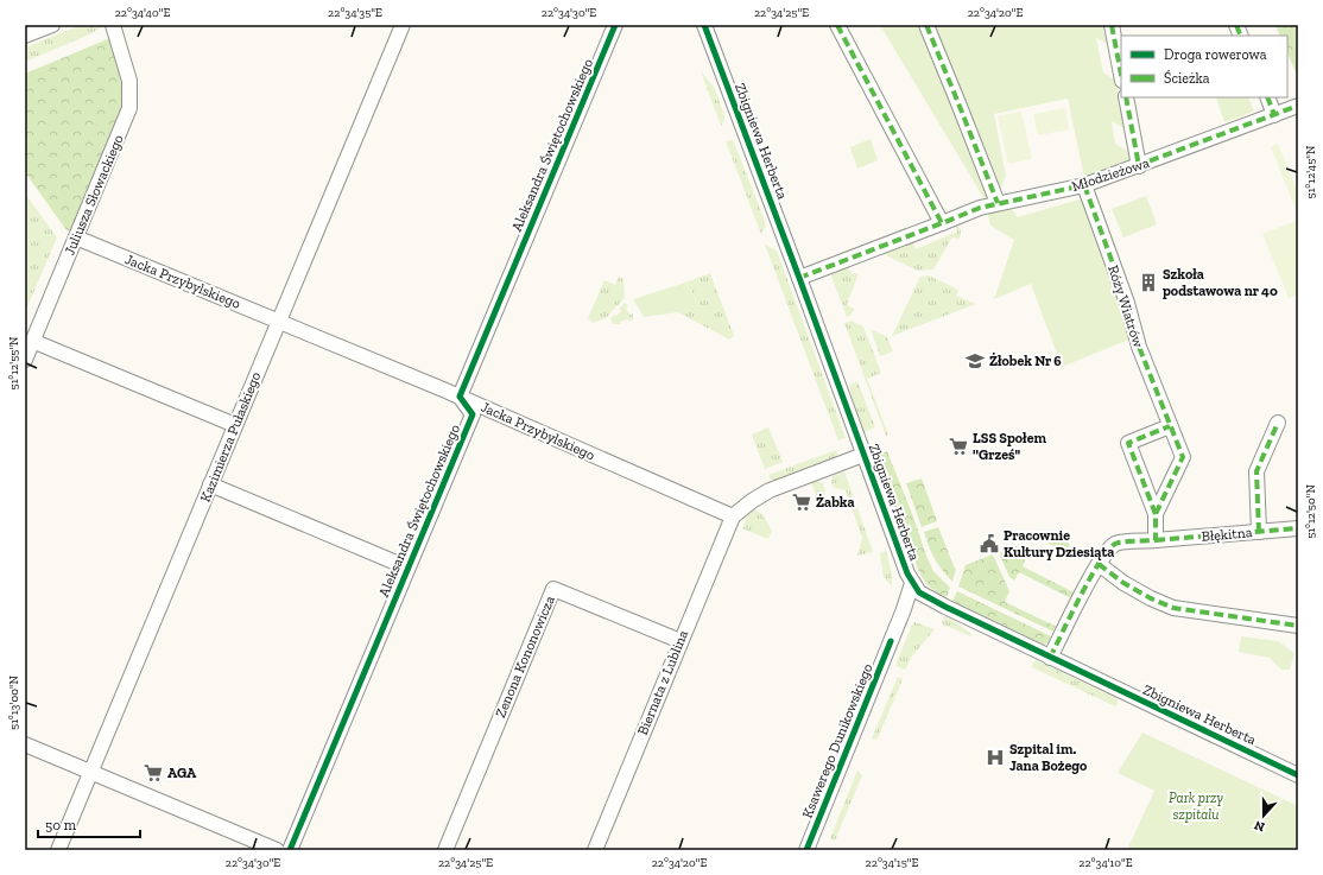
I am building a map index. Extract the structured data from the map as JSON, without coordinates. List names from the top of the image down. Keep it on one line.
{"streets":{"street":["Zbigniewa Herberta","Aleksandra Świętochowskiego","Młodzieżowa","Juliusza Słowackiego","Jacka Przybylskiego","Róży Wiatrów","Kazimierza Pułaskiego","Błękitna","Zenona Kononowicza","Biernata z Lublina","Ksawerego Dunikowskiego"]},"crossings":[["Zbigniewa Herberta","Młodzieżowa"],["Zbigniewa Herberta","Ksawerego Dunikowskiego"],["Aleksandra Świętochowskiego","Jacka Przybylskiego"],["Młodzieżowa","Róży Wiatrów"],["Juliusza Słowackiego","Jacka Przybylskiego"],["Jacka Przybylskiego","Kazimierza Pułaskiego"],["Jacka Przybylskiego","Biernata z Lublina"],["Róży Wiatrów","Błękitna"],["Zenona Kononowicza","Biernata z Lublina"]],"parks":["Park przy szpitalu"],"places":{"building":["Szkoła podstawowa nr 40"],"school or university":["Żłobek Nr 6"],"supermarket":["LSS Społem ''Grześ\"","Żabka","AGA"],"public building":["Pracownie Kultury Dziesiąta"],"hospital":["Szpital im. Jana Bożego"]},"legend":["Droga rowerowa","Ścieżka"],"scale_bar":"50 m","north":"bottom","coordinates":["22°34'40\"E","22°34'35\"E","22°34'30\"E","22°34'25\"E","22°34'20\"E","51°12'45\"N","51°12'55\"N","51°12'50\"N","51°13'00\"N","22°34'15\"E","22°34'10\"E"]}
